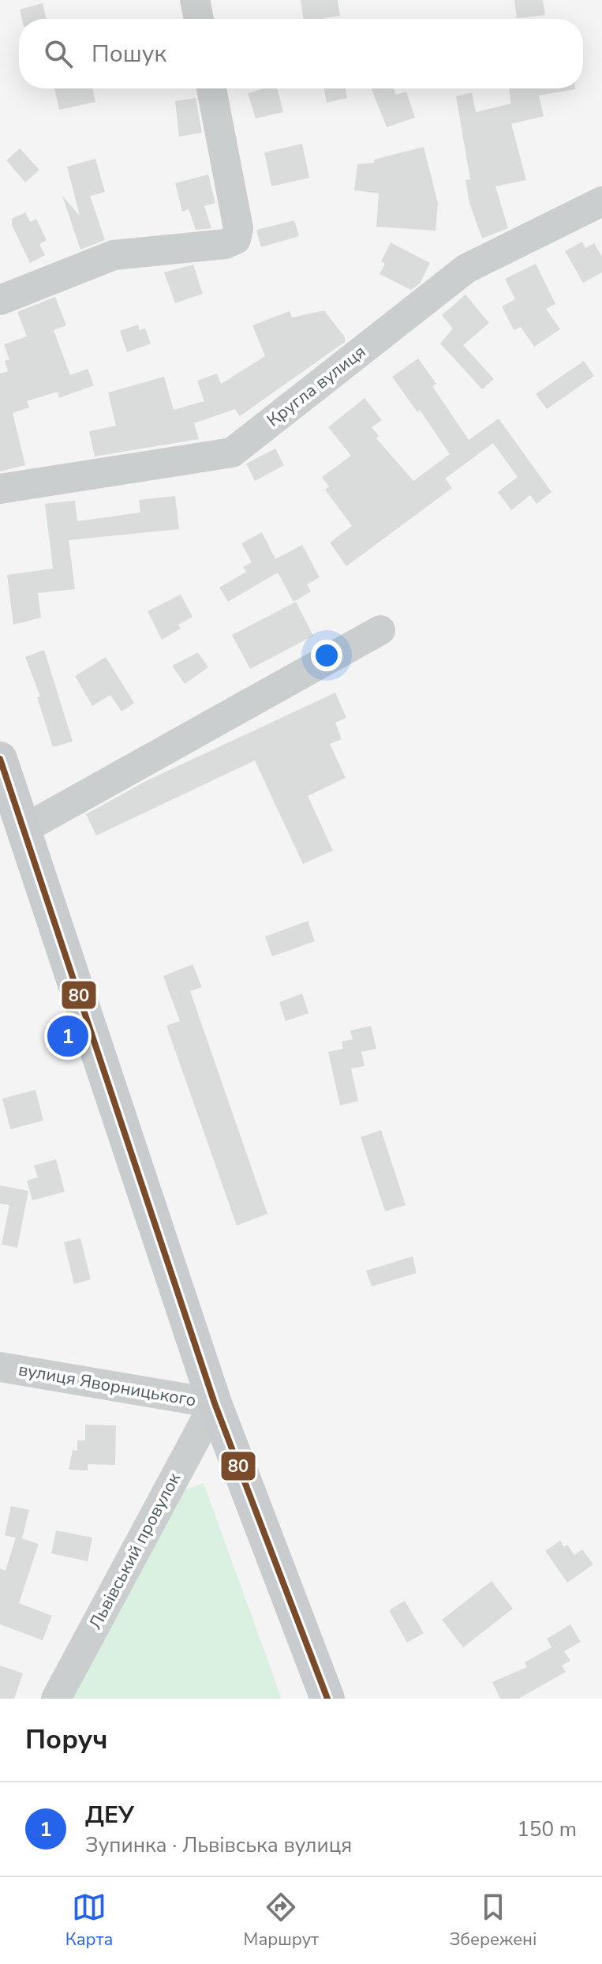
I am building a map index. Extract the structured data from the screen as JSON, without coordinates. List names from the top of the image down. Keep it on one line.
{"streets":{"street":["Кругла вулиця","вулиця Яворницького","Львівський провулок"]},"crossings":[["вулиця Яворницького","Львівський провулок"]],"lines":["transit line 80"],"page":{"search":"Пошук","pins":"1","heading":"Поруч","list":[{"mark":"1","name":"ДЕУ","note":"Зупинка · Львівська вулиця","value":"150 m"}],"nav":["Карта","Маршрут","Збережені"]}}
